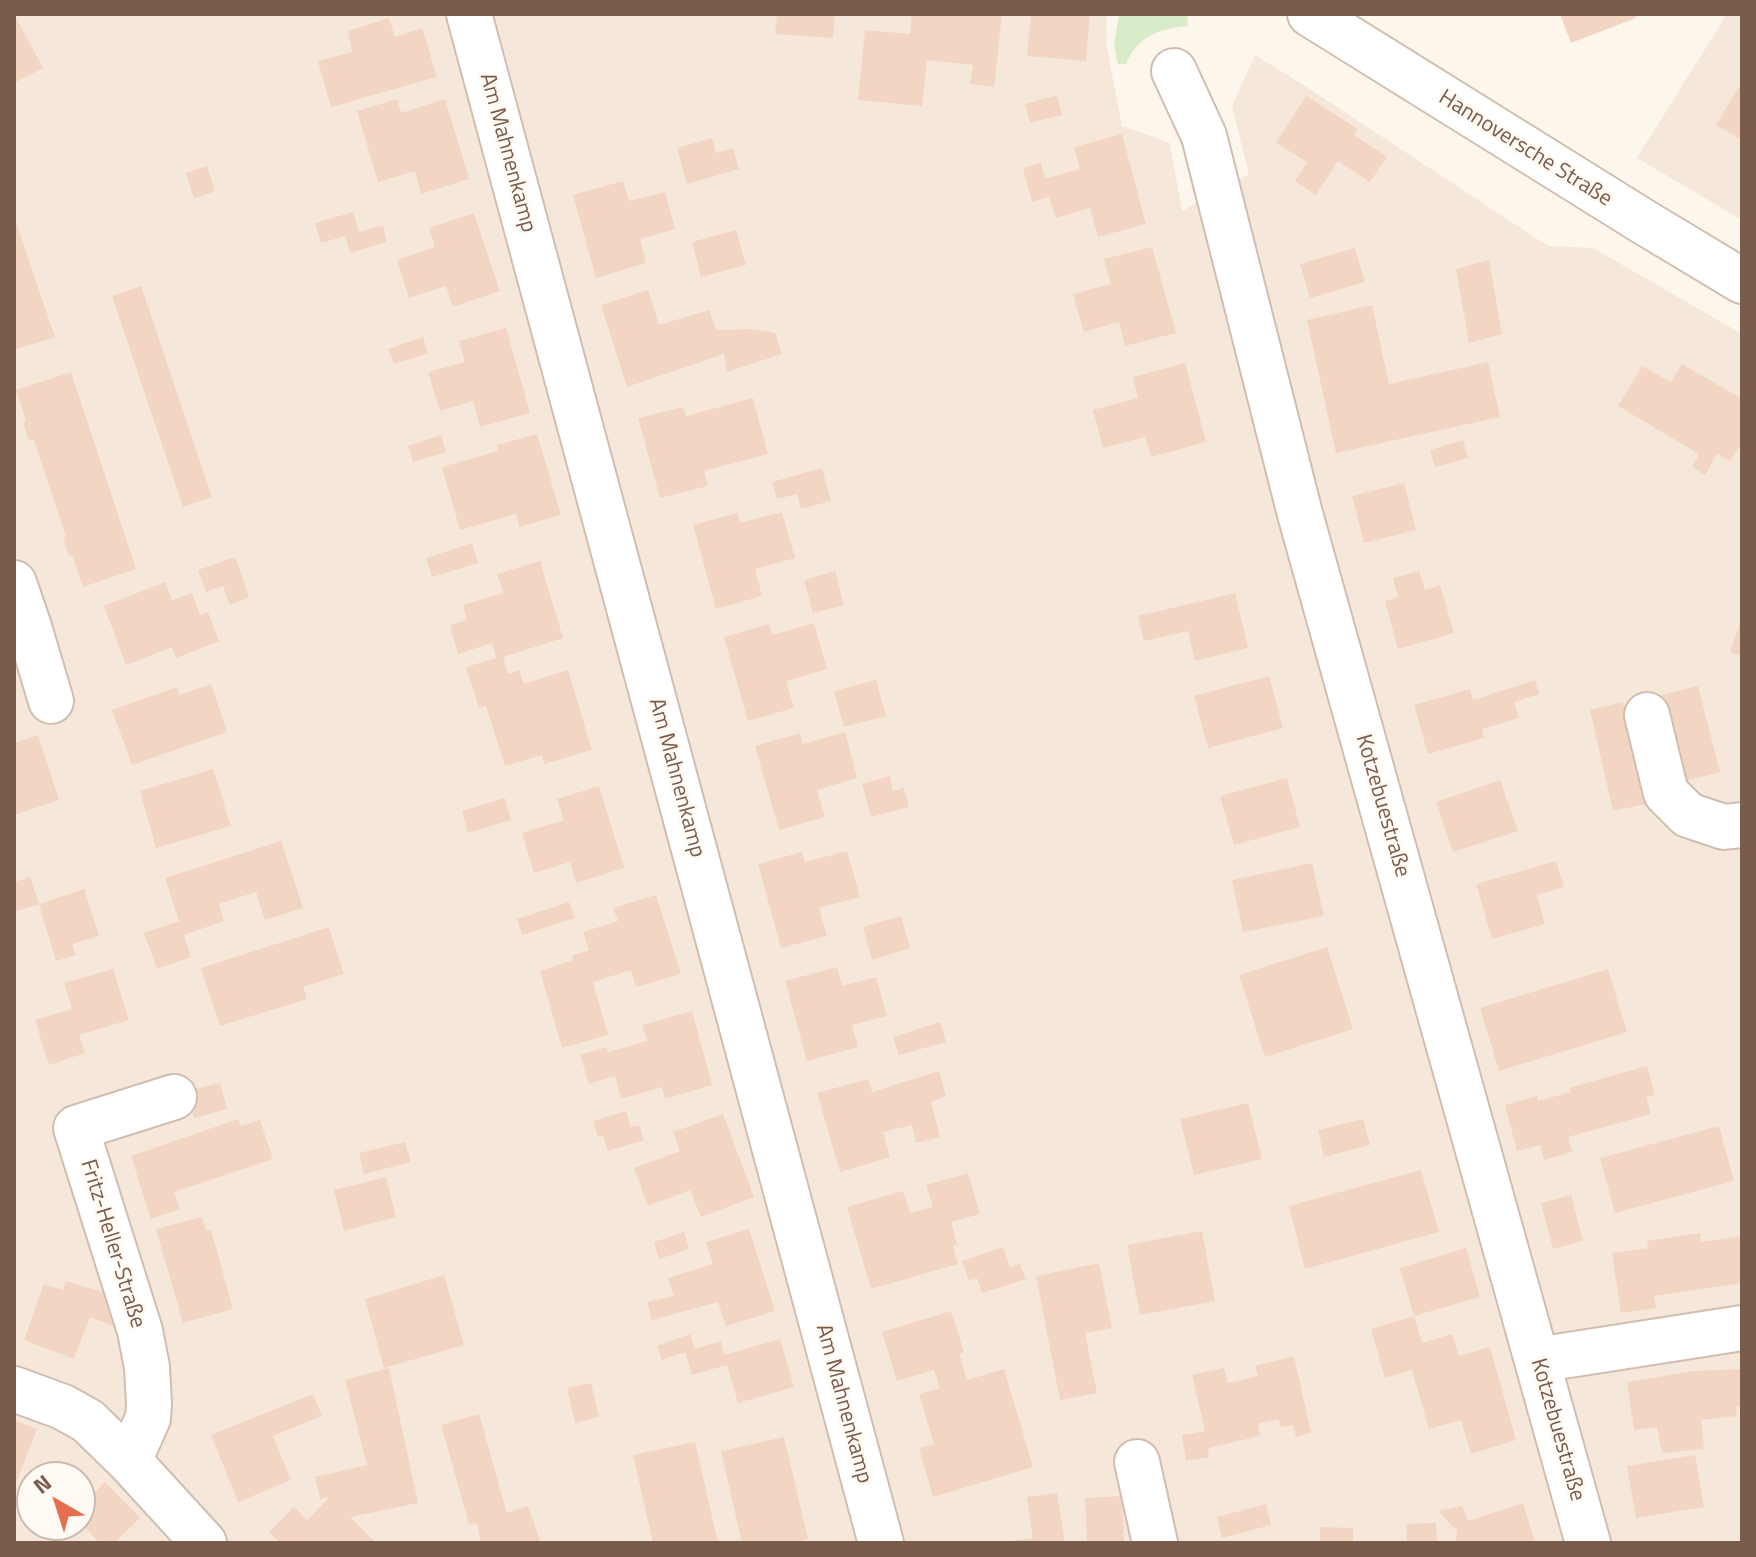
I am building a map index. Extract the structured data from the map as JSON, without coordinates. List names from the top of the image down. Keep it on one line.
{"streets":{"street":["Hannoversche Straße","Am Mahnenkamp","Kotzebuestraße","Fritz-Heller-Straße"]},"north":"top left"}
